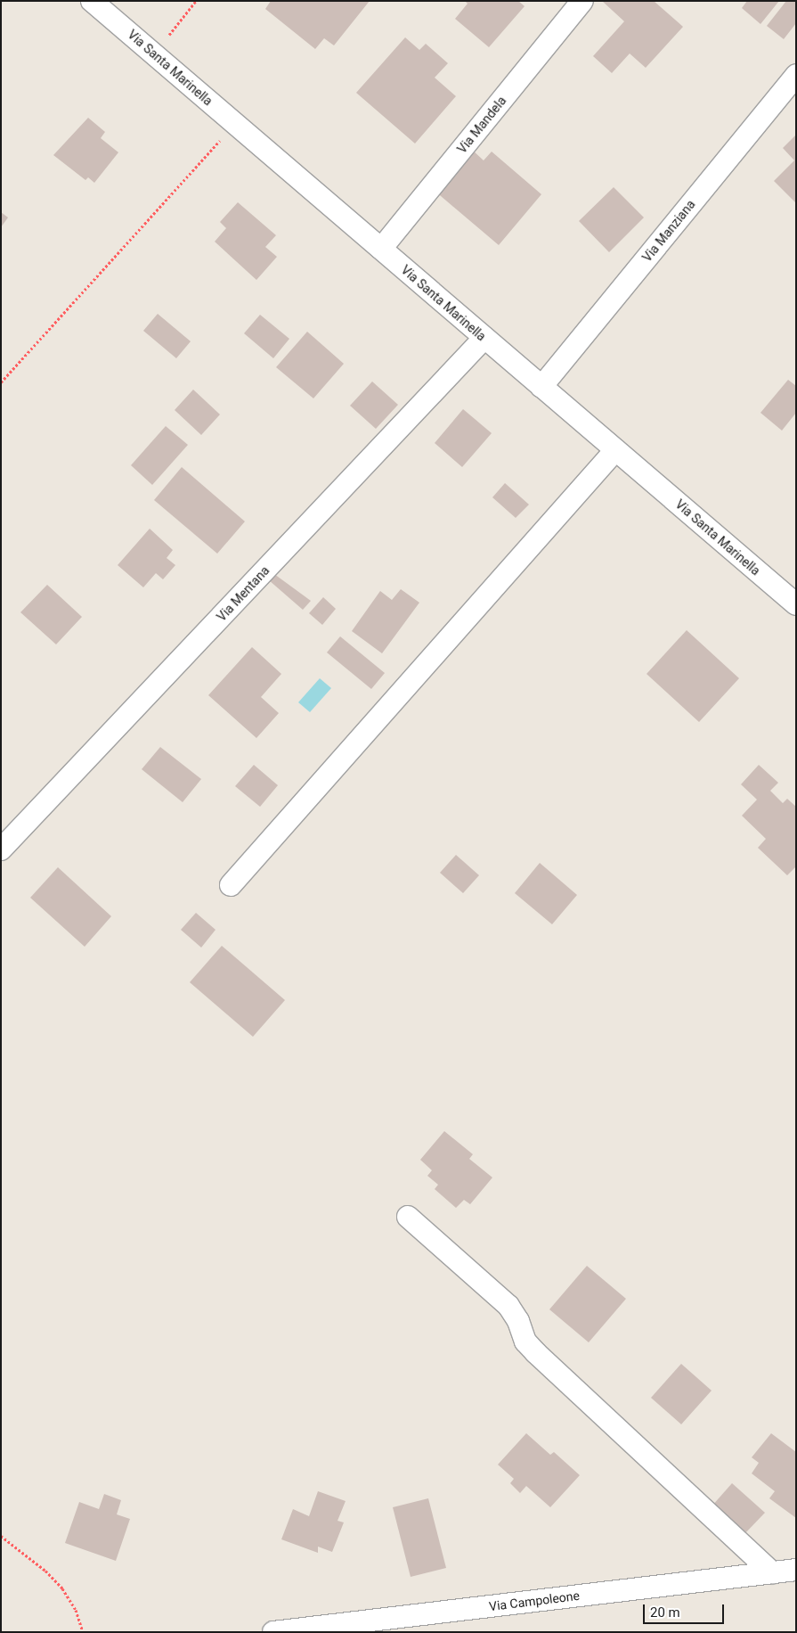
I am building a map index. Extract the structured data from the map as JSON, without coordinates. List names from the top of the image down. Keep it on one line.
{"streets":{"street":["Via Santa Marinella","Via Mandela","Via Manziana","Via Mentana","Via Campoleone"]},"crossings":[["Via Santa Marinella","Via Mandela"],["Via Santa Marinella","Via Manziana"],["Via Santa Marinella","Via Mentana"]],"scale_bar":"20 m"}
